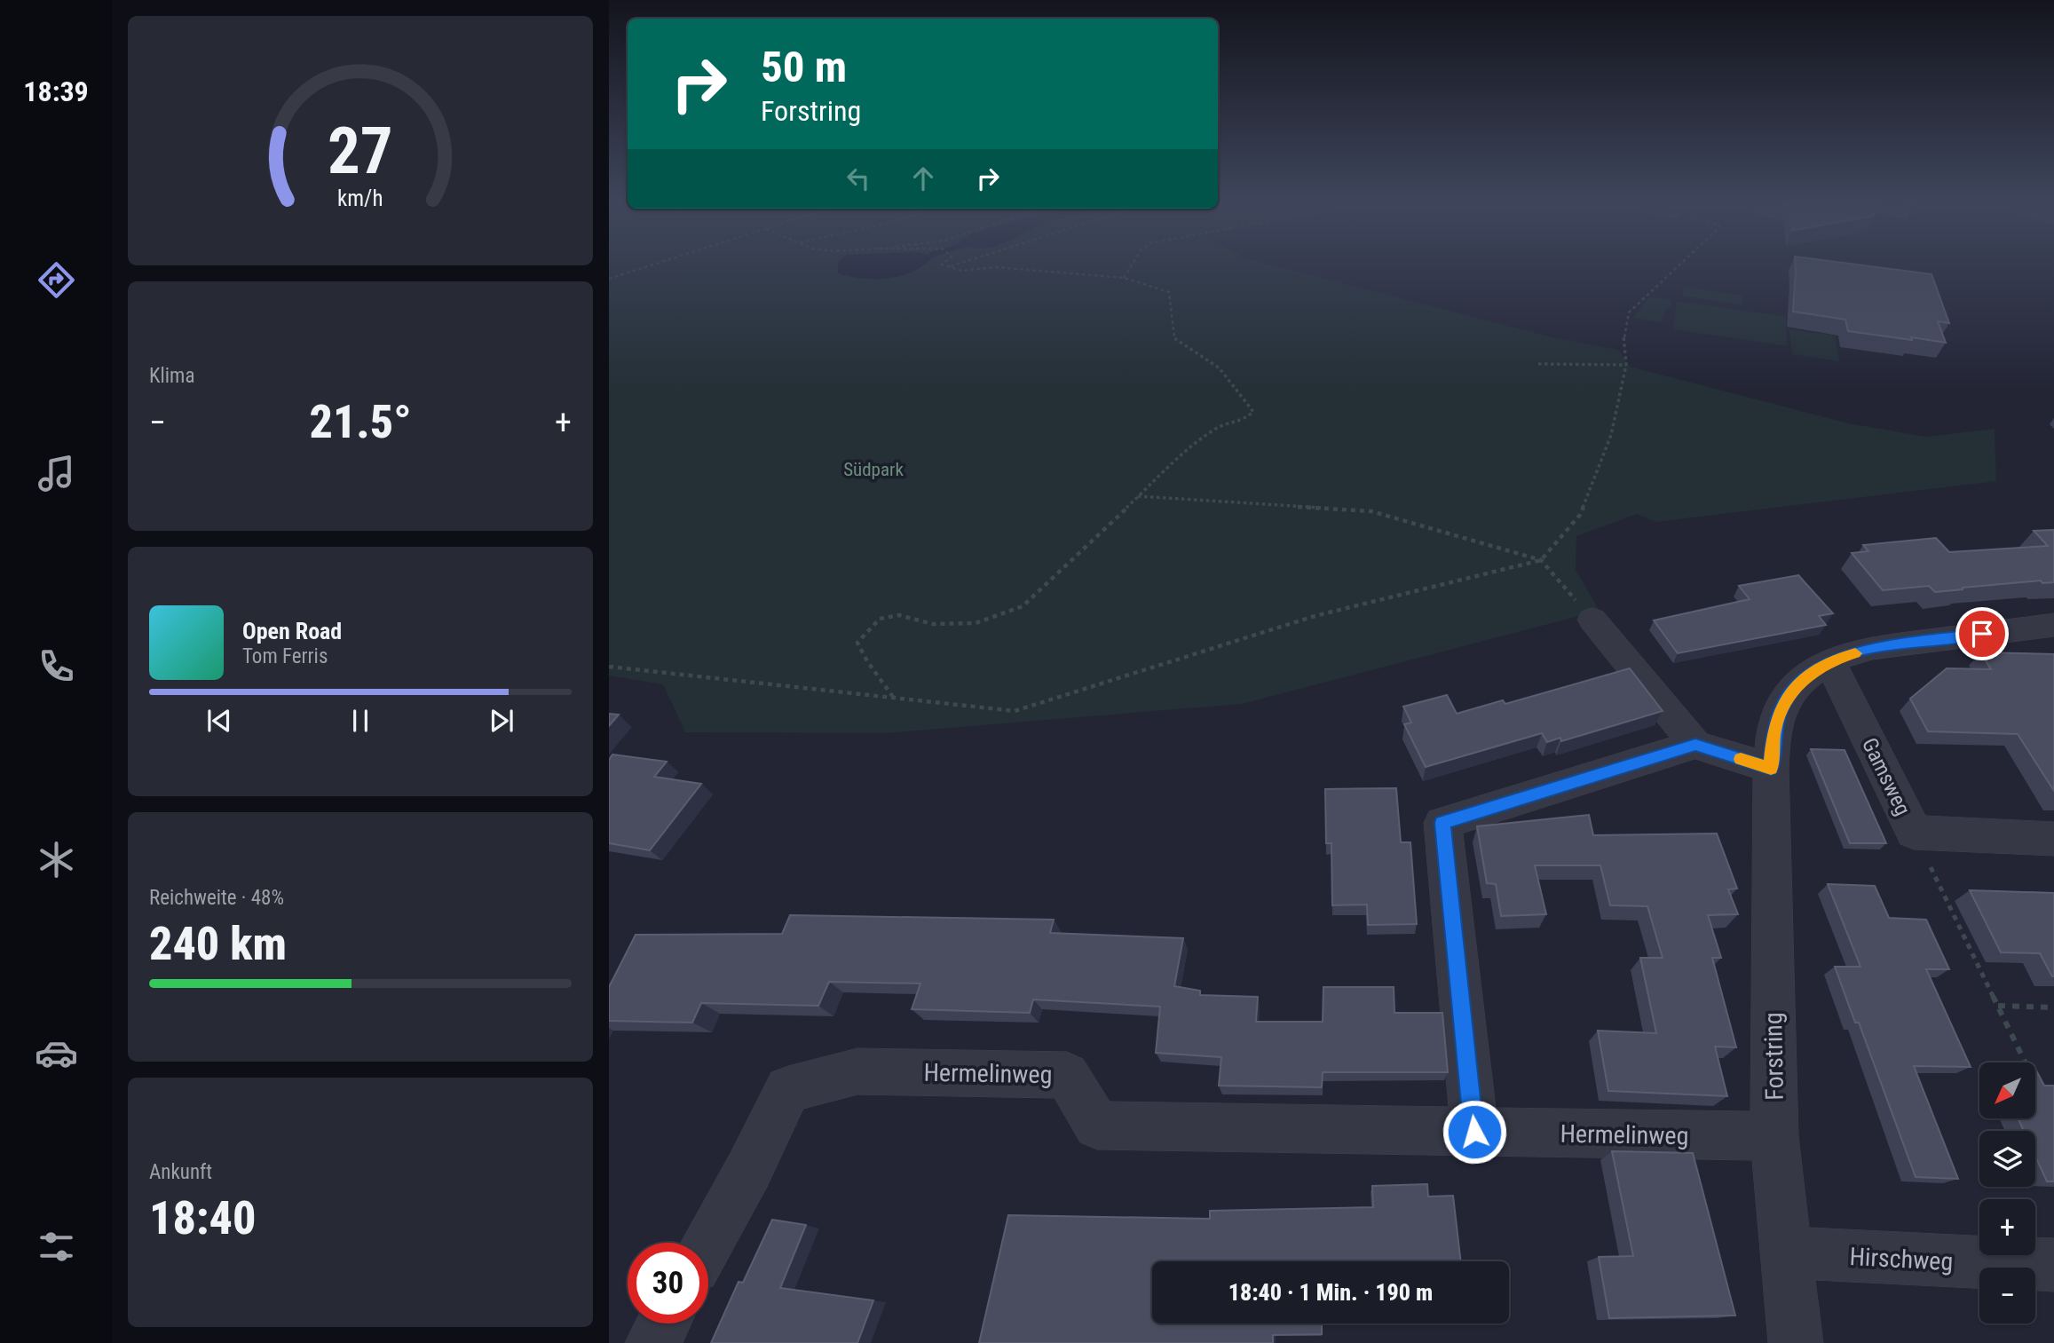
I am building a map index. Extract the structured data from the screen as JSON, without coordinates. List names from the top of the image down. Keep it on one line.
{"streets":{"street":["Gamsweg","Forstring","Hermelinweg","Hirschweg"]},"crossings":[["Gamsweg","Forstring"],["Forstring","Hermelinweg"],["Forstring","Hirschweg"]],"parks":["Südpark"],"north":"bottom left","page":{"tabs":"18:39","turn":["50 m","Forstring"],"tile":["Klima",["Reichweite · 48%","240 km"],["Ankunft","18:40"]],"heat":["−","21.5°","+"],"song":["Open Road","Tom Ferris"],"map_buttons":["+","−"],"limit":"30","trip":"18:40 · 1 Min. · 190 m","gauge":["27","km/h"]}}
